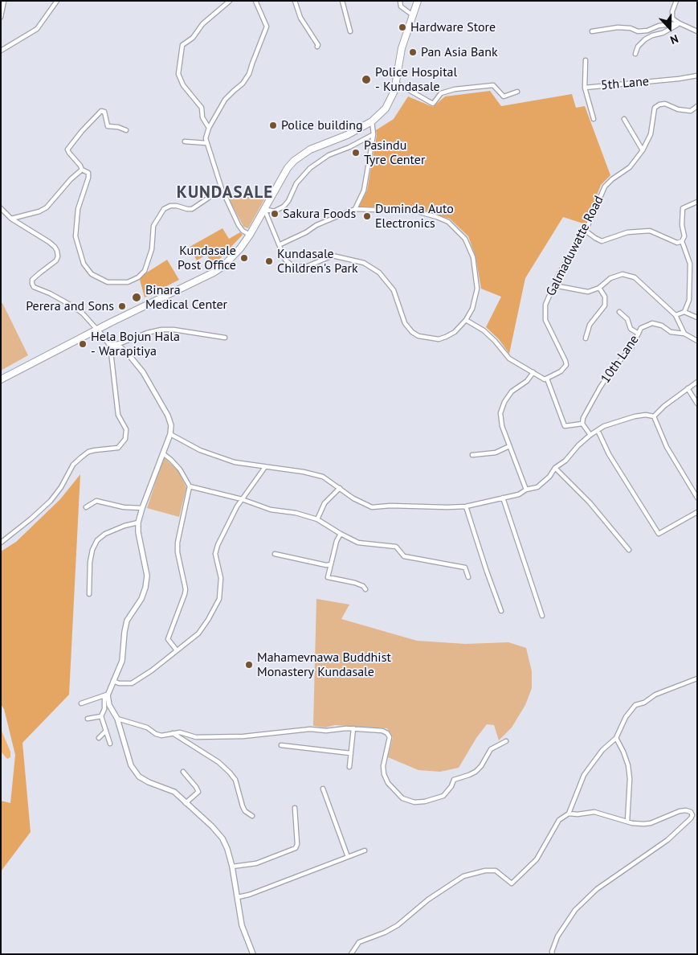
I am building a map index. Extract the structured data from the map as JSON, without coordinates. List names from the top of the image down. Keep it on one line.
{"streets":{"street":["5th Lane","Galmaduwatte Road","10th Lane"]},"districts":["KUNDASALE"],"places":["Hardware Store","Pan Asia Bank","Police Hospital - Kundasale","Police building","Pasindu Tyre Center","Sakura Foods","Duminda Auto Electronics","Kundasale Post Office","Kundasale Children's Park","Binara Medical Center","Perera and Sons","Hela Bojun Hala - Warapitiya","Mahamevnawa Buddhist Monastery Kundasale"],"north":"bottom"}
